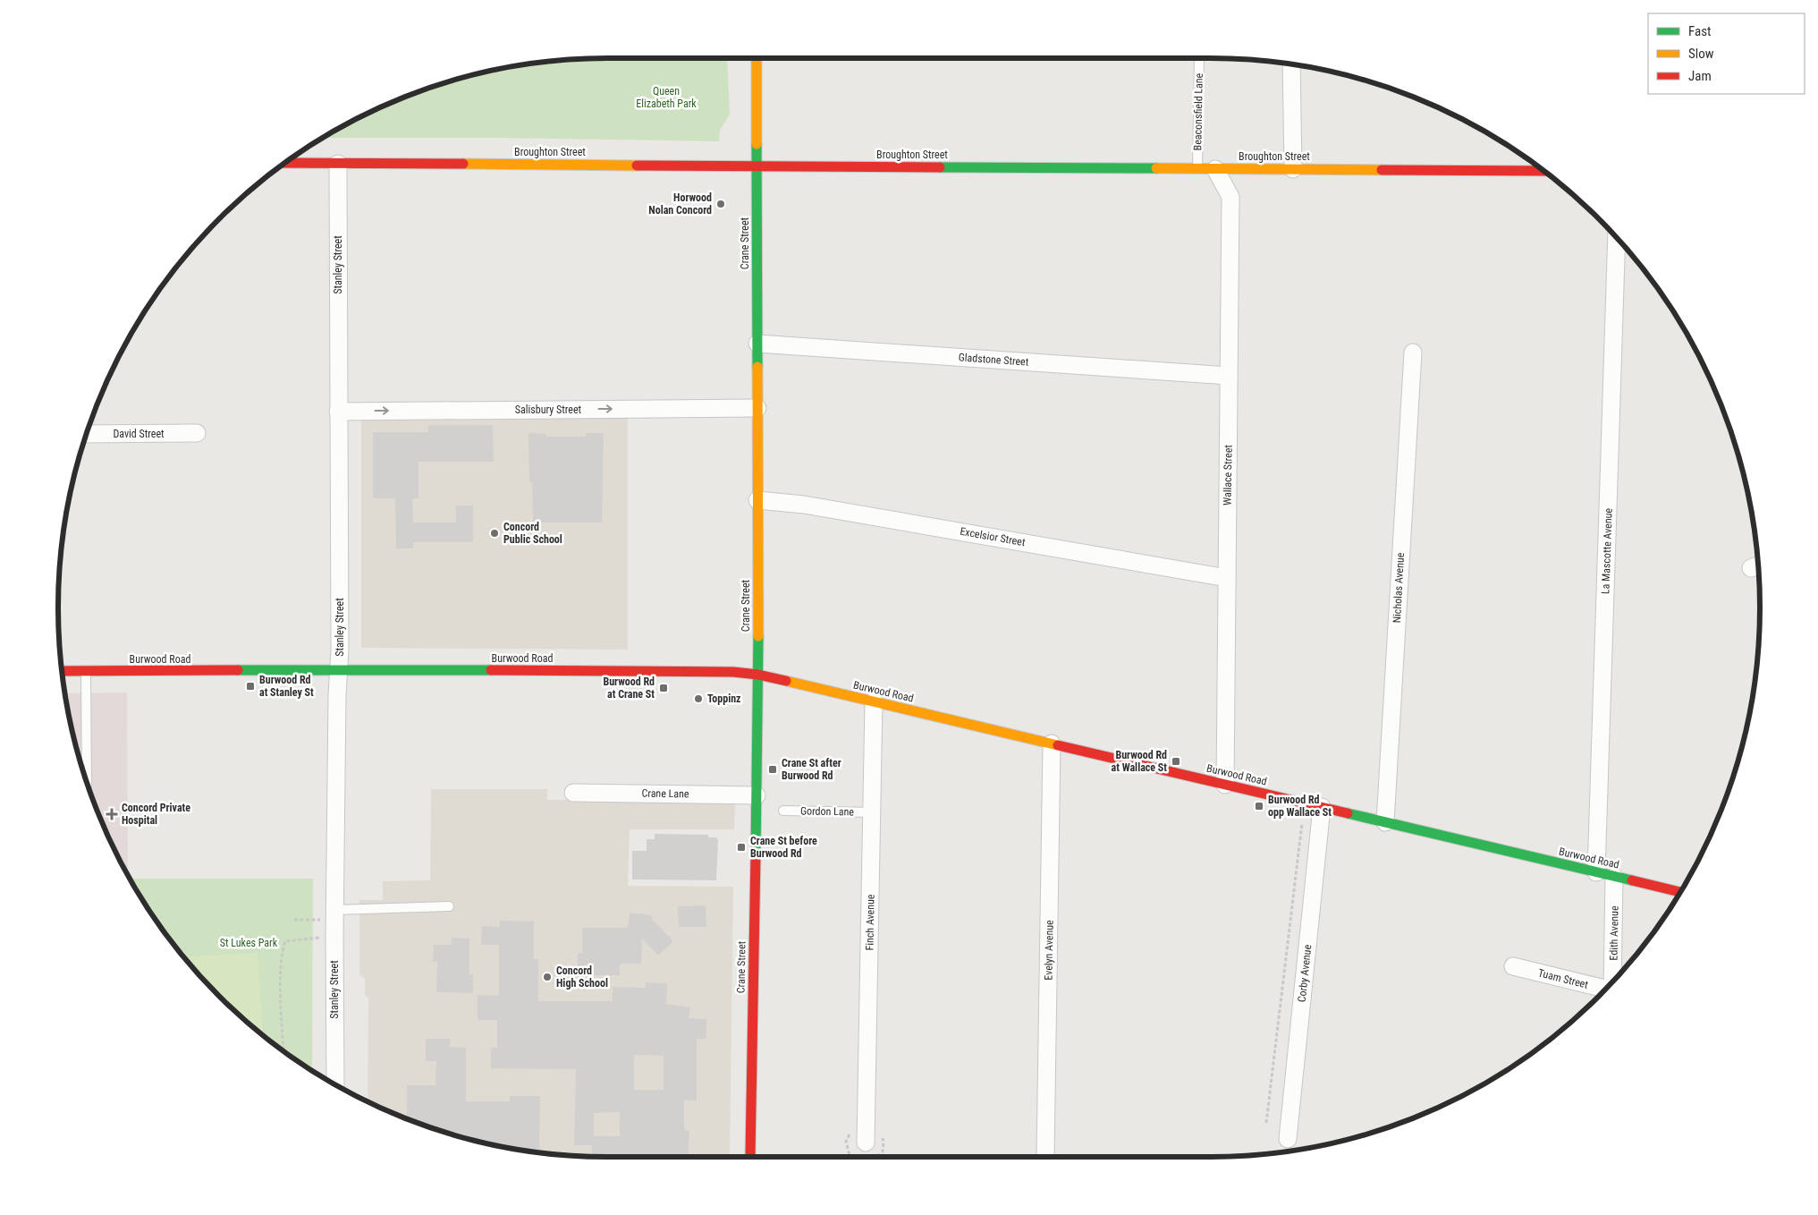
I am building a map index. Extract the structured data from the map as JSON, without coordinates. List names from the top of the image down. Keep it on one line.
{"streets":{"main road":["Broughton Street","Crane Street","Burwood Road"],"street":["Stanley Street","Gladstone Street","Salisbury Street","David Street","Wallace Street","Excelsior Street","La Mascotte Avenue","Nicholas Avenue","Crane Lane","Finch Avenue","Edith Avenue","Evelyn Avenue","Corby Avenue","Tuam Street"],"lane":["Beaconsfield Lane","Gordon Lane"]},"crossings":[["Beaconsfield Lane","Broughton Street"],["Broughton Street","Crane Street"],["Broughton Street","Stanley Street"],["Broughton Street","Wallace Street"],["Crane Street","Gladstone Street"],["Crane Street","Salisbury Street"],["Crane Street","Excelsior Street"],["Crane Street","Burwood Road"],["Crane Street","Crane Lane"],["Stanley Street","Salisbury Street"],["Stanley Street","Burwood Road"],["Gladstone Street","Wallace Street"],["Wallace Street","Excelsior Street"],["Wallace Street","Burwood Road"],["La Mascotte Avenue","Burwood Road"],["Nicholas Avenue","Burwood Road"],["Burwood Road","Finch Avenue"],["Burwood Road","Edith Avenue"],["Burwood Road","Evelyn Avenue"],["Burwood Road","Corby Avenue"],["Gordon Lane","Finch Avenue"]],"one_way":["Salisbury Street"],"parks":["Queen Elizabeth Park","St Lukes Park"],"places":{"other":["Horwood Nolan Concord","Concord Public School","Toppinz","Concord High School"],"transit":["Burwood Rd at Stanley St","Burwood Rd at Crane St","Burwood Rd at Wallace St","Crane St after Burwood Rd","Burwood Rd opp Wallace St","Crane St before Burwood Rd"],"health":["Concord Private Hospital"]},"legend":["Fast","Slow","Jam"]}
